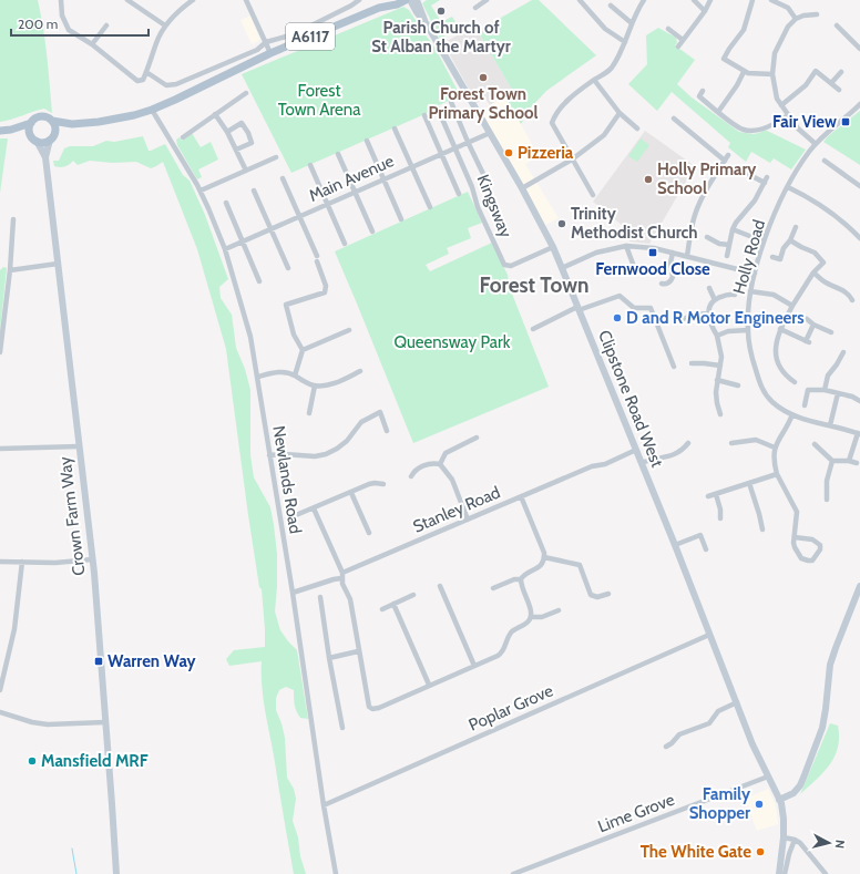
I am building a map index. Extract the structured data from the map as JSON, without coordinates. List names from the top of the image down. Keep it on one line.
{"streets":{"main road":["A6117"],"street":["Main Avenue","Kingsway","Holly Road","Clipstone Road West","Newlands Road","Stanley Road","Crown Farm Way","Poplar Grove","Lime Grove"]},"crossings":[["A6117","Newlands Road"],["A6117","Crown Farm Way"],["Main Avenue","Kingsway"],["Main Avenue","Clipstone Road West"],["Main Avenue","Newlands Road"],["Kingsway","Clipstone Road West"],["Clipstone Road West","Stanley Road"],["Clipstone Road West","Poplar Grove"],["Clipstone Road West","Lime Grove"],["Newlands Road","Stanley Road"],["Newlands Road","Poplar Grove"]],"districts":["Forest Town"],"parks":["Forest Town Arena","Queensway Park"],"places":{"other":["Parish Church of St Alban the Martyr","Forest Town Primary School","Pizzeria","Holly Primary School","Trinity Methodist Church","D and R Motor Engineers","Mansfield MRF","Family Shopper","The White Gate"],"transit":["Fair View","Fernwood Close","Warren Way"]},"scale_bar":"200 m","north":"right"}
